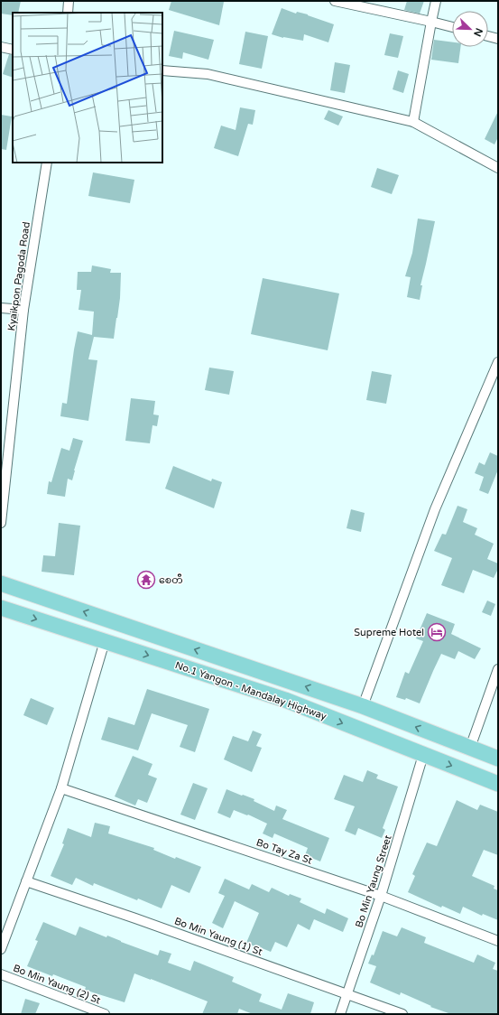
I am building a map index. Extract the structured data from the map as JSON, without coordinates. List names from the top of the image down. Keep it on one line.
{"streets":{"highway":["No.1 Yangon - Mandalay Highway"],"street":["Kyaikpon Pagoda Road","Bo Tay Za St","Bo Min Yaung Street","Bo Min Yaung (1) St","Bo Min Yaung (2) St"]},"crossings":[["No.1 Yangon - Mandalay Highway","Bo Min Yaung Street"],["Bo Tay Za St","Bo Min Yaung Street"],["Bo Min Yaung Street","Bo Min Yaung (1) St"]],"places":{"temple":["စေတီ"],"hotel":["Supreme Hotel"]},"north":"bottom right"}
